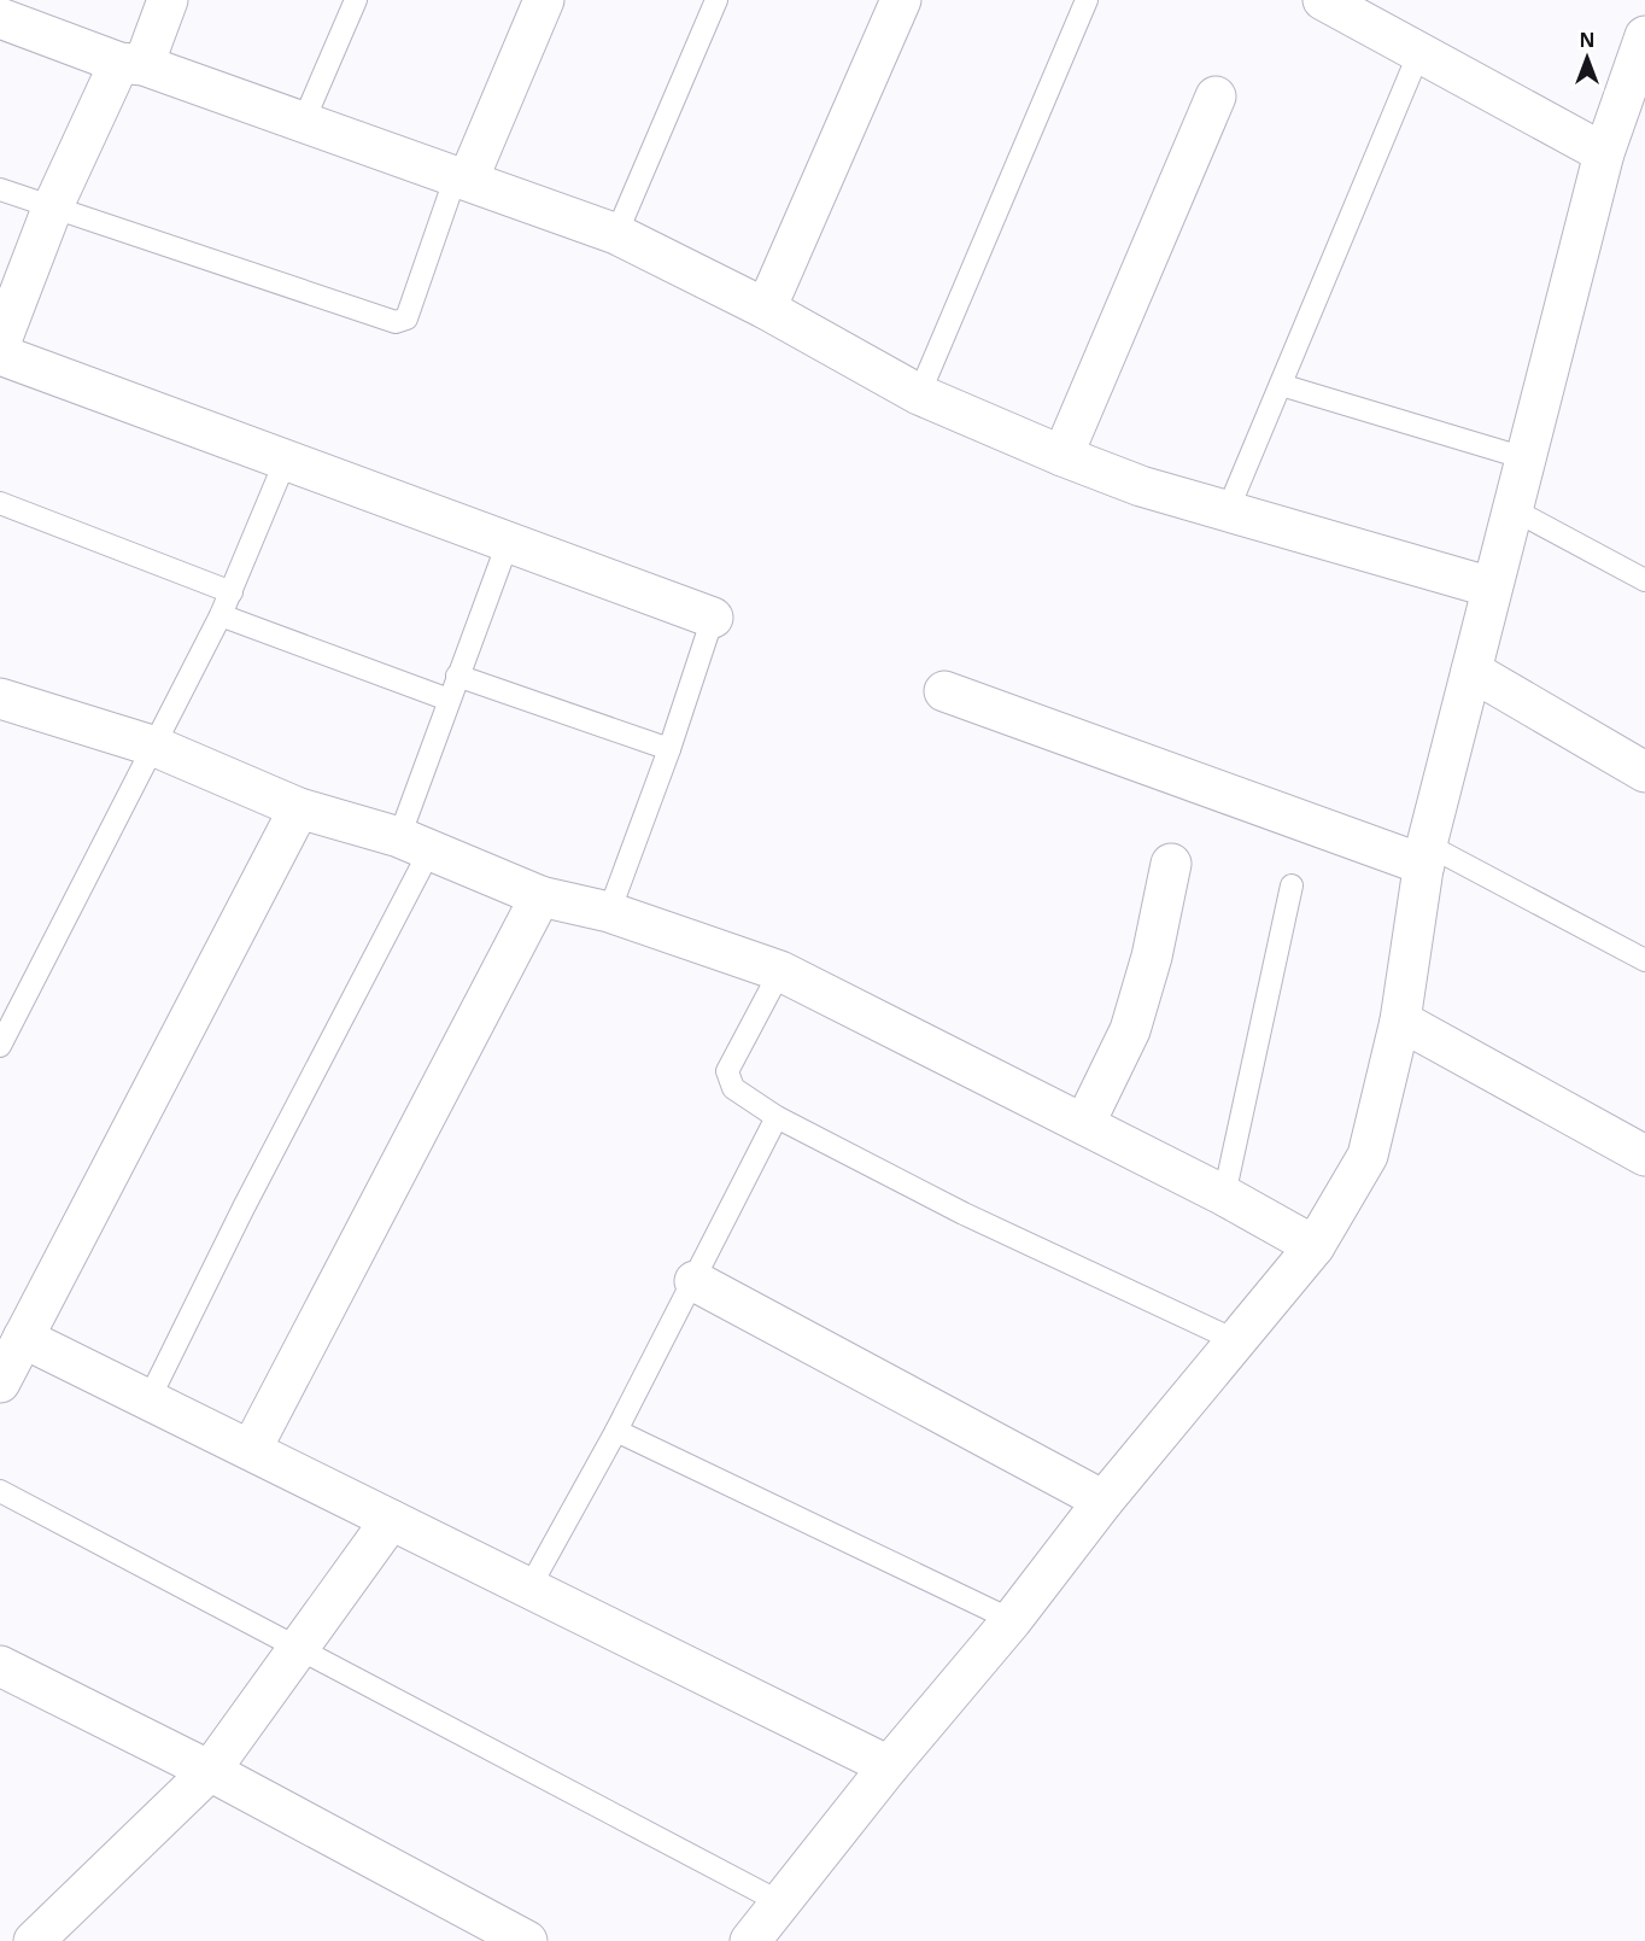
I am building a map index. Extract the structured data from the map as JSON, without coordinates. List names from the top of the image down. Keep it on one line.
{"north":"top"}
